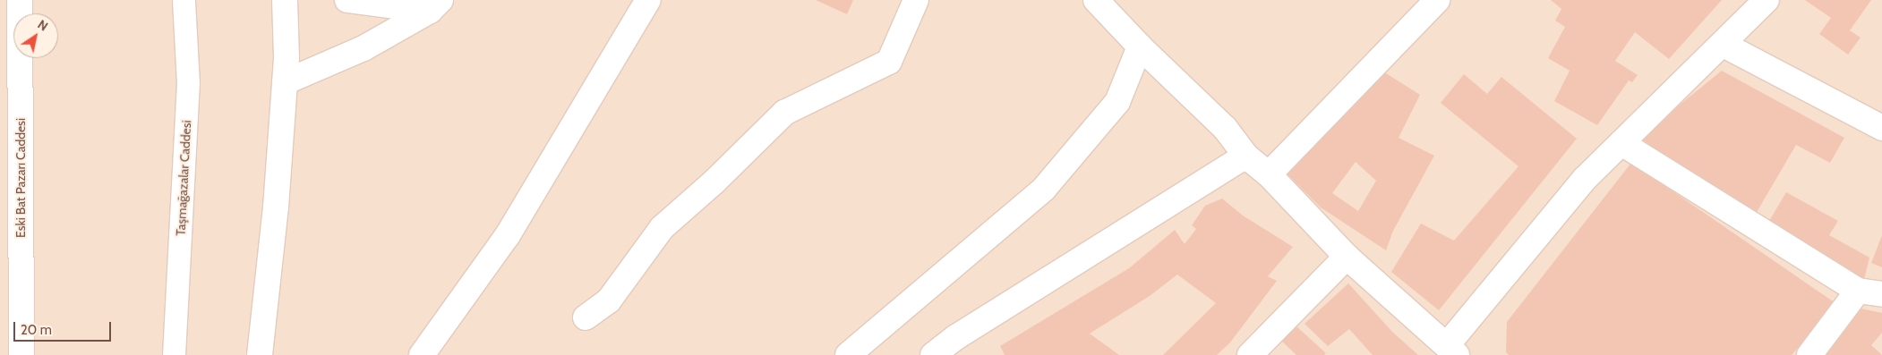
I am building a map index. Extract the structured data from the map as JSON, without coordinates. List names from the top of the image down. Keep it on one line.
{"streets":{"street":["Eski Bat Pazarı Caddesi","Taşmağazalar Caddesi"]},"scale_bar":"20 m","north":"top right"}
